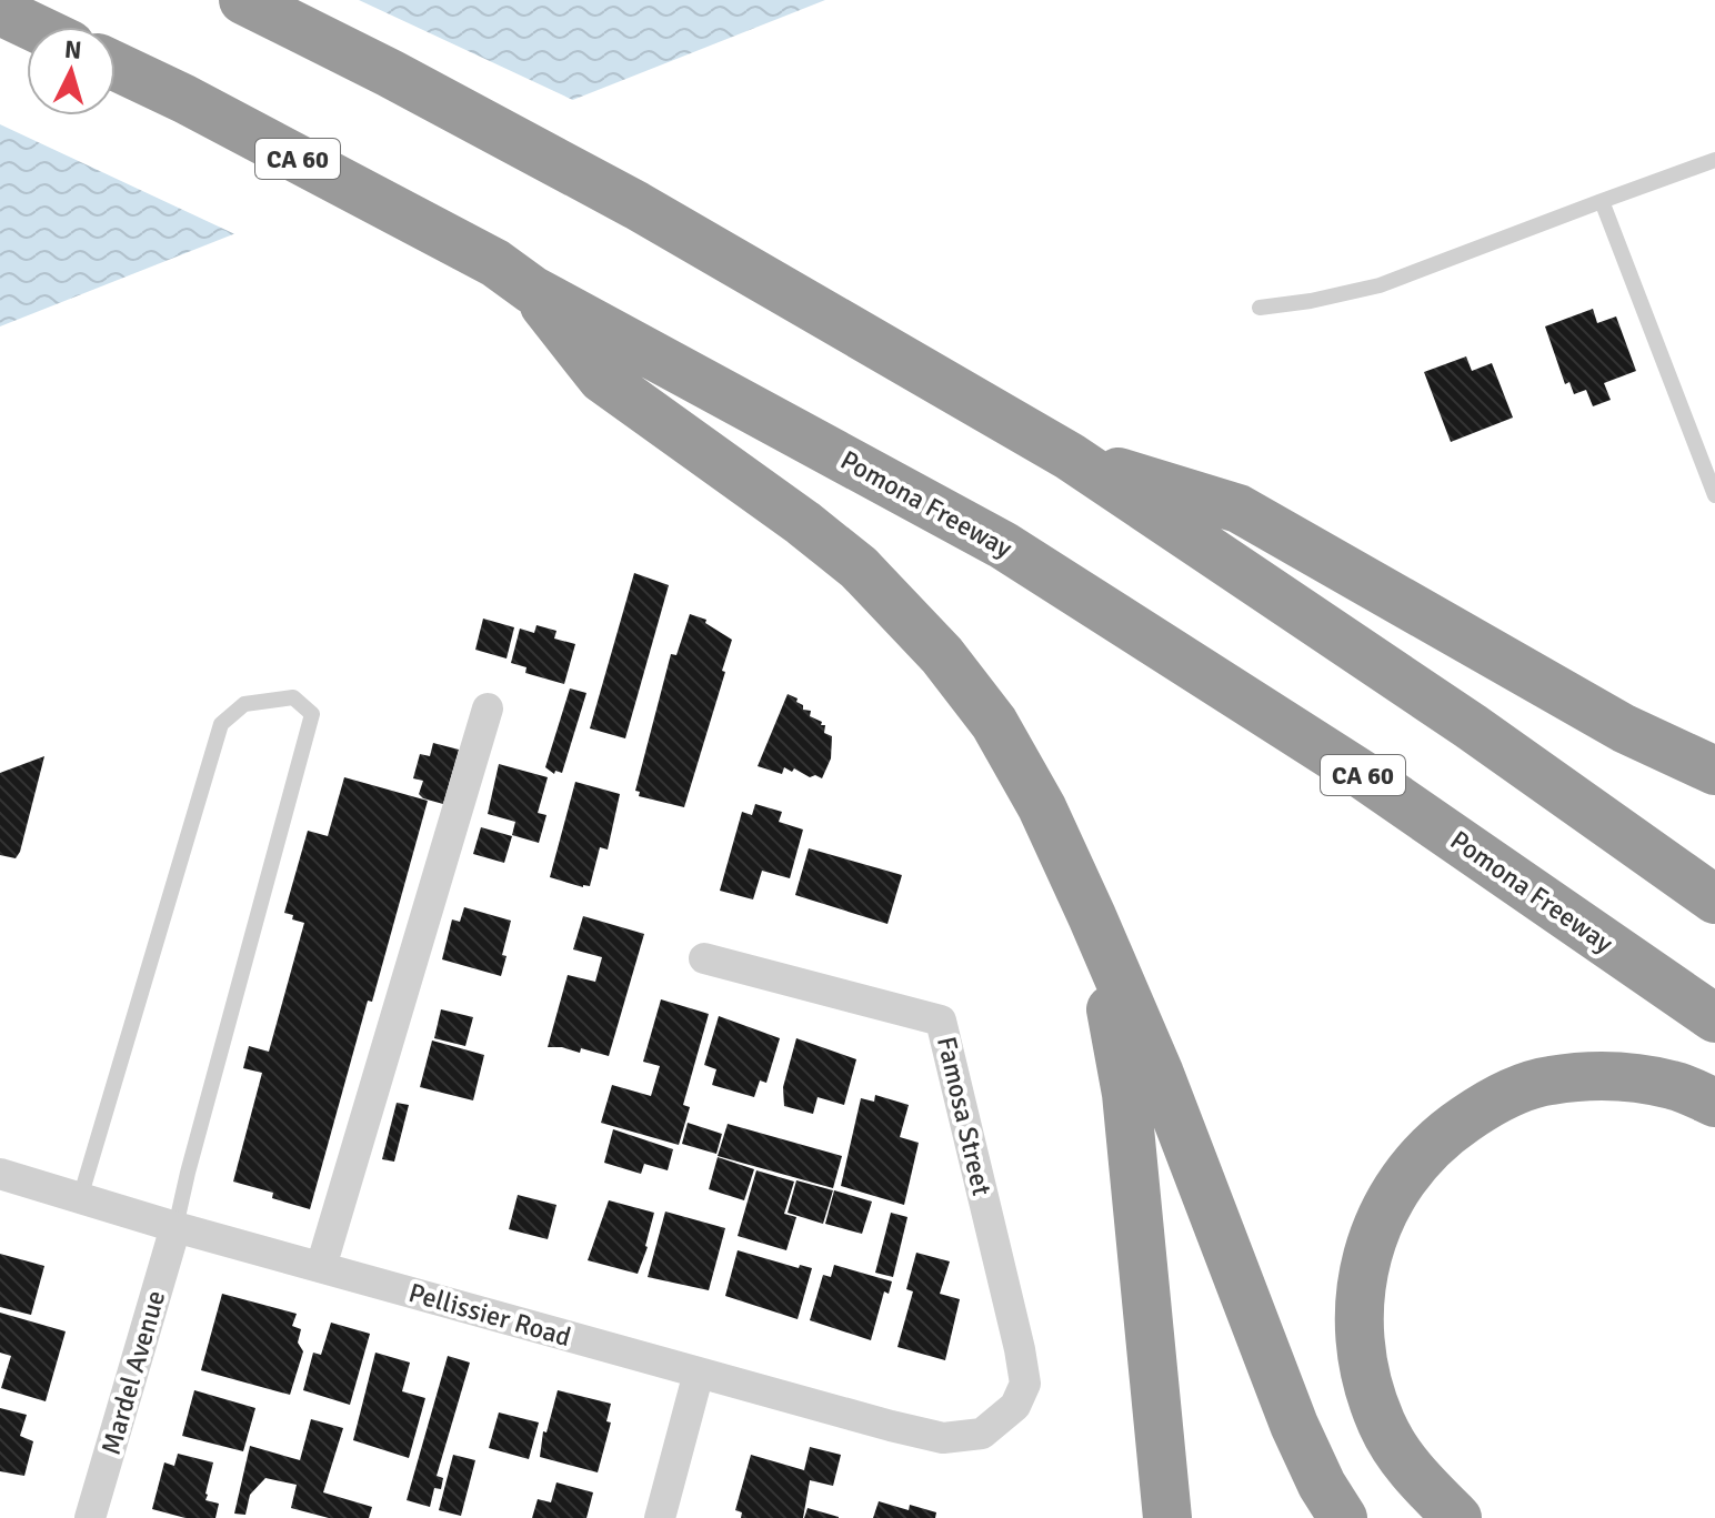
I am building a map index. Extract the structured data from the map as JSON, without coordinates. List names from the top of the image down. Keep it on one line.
{"streets":{"highway":["CA 60","Pomona Freeway"],"street":["Famosa Street","Pellissier Road","Mardel Avenue"]},"crossings":[["Famosa Street","Pellissier Road"],["Pellissier Road","Mardel Avenue"]],"north":"top"}
